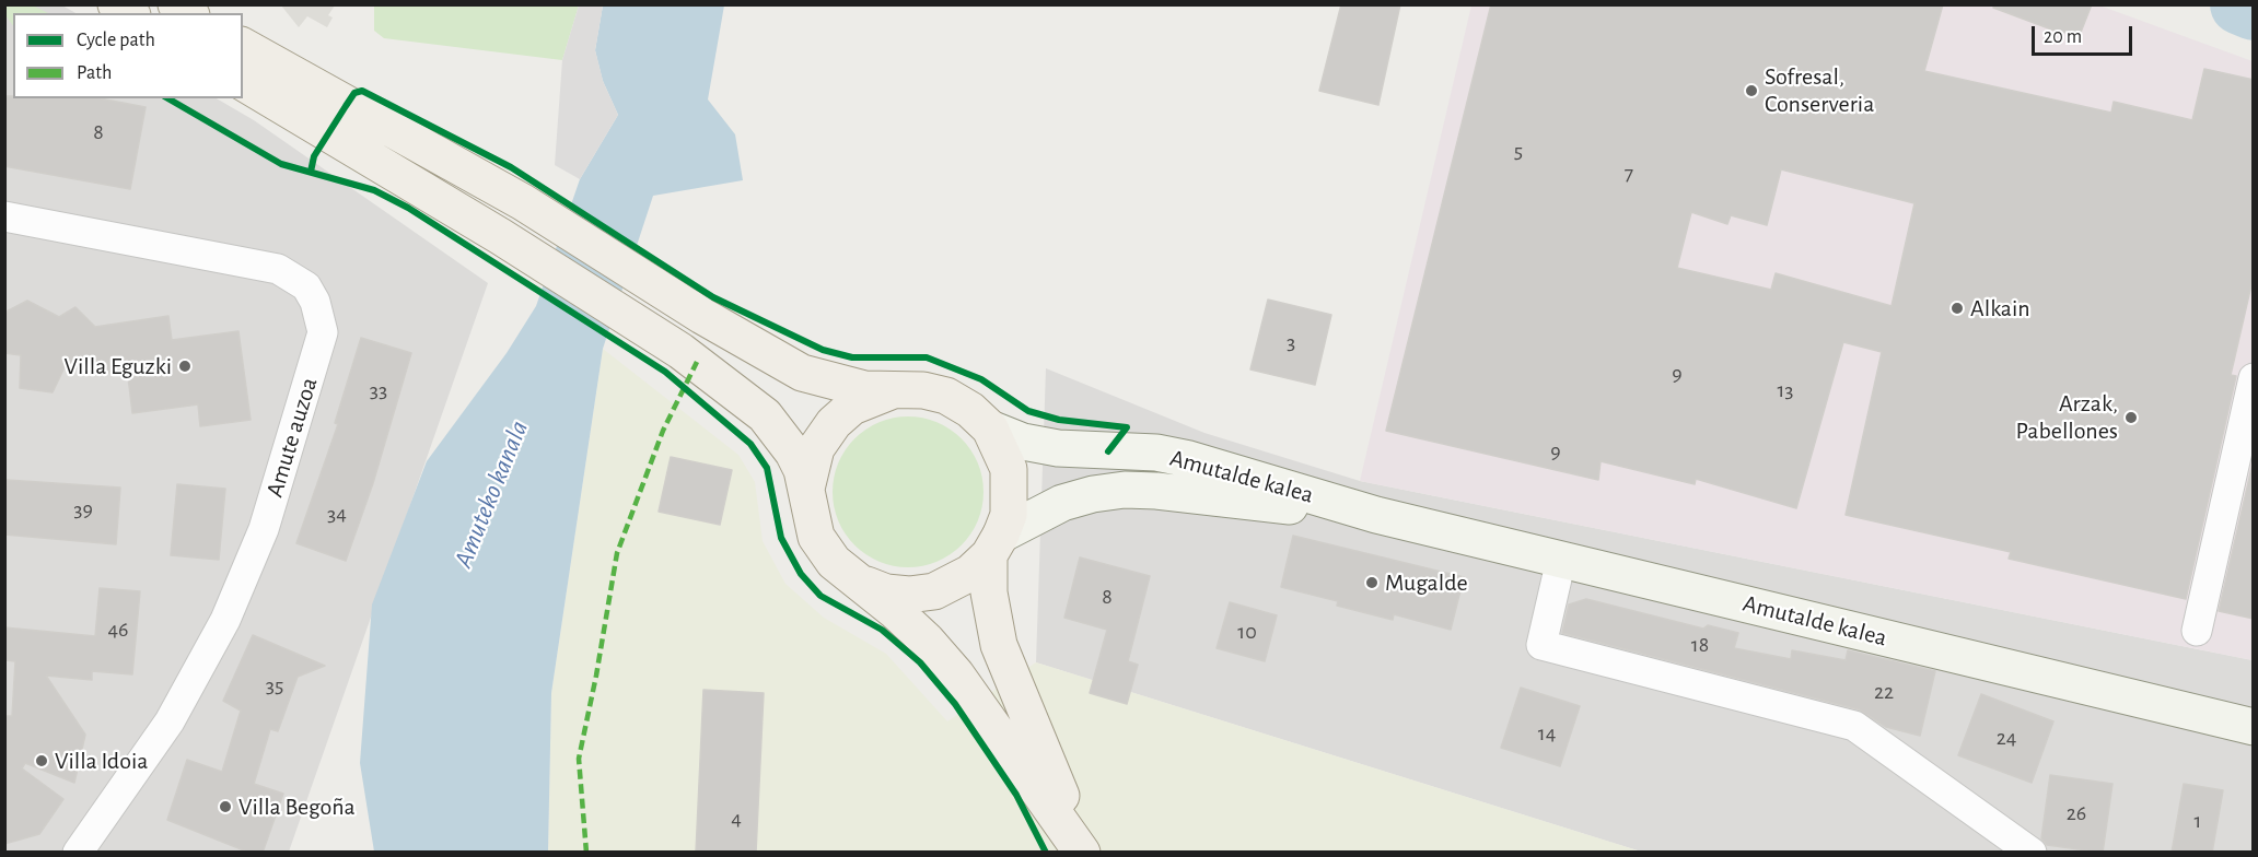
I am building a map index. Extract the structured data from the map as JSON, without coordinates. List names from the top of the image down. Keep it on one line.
{"streets":{"main road":["Amutalde kalea"],"street":["Amute auzoa"]},"water":["Amuteko kanala"],"places":["Sofresal, Conserveria","Alkain","Villa Eguzki","Arzak, Pabellones","Mugalde","Villa Idoia","Villa Begoña"],"house_numbers":["8","5","7","3","9","33","13","9","39","34","8","46","10","18","35","22","14","24","26","4","1"],"legend":["Cycle path","Path"],"scale_bar":"20 m"}
